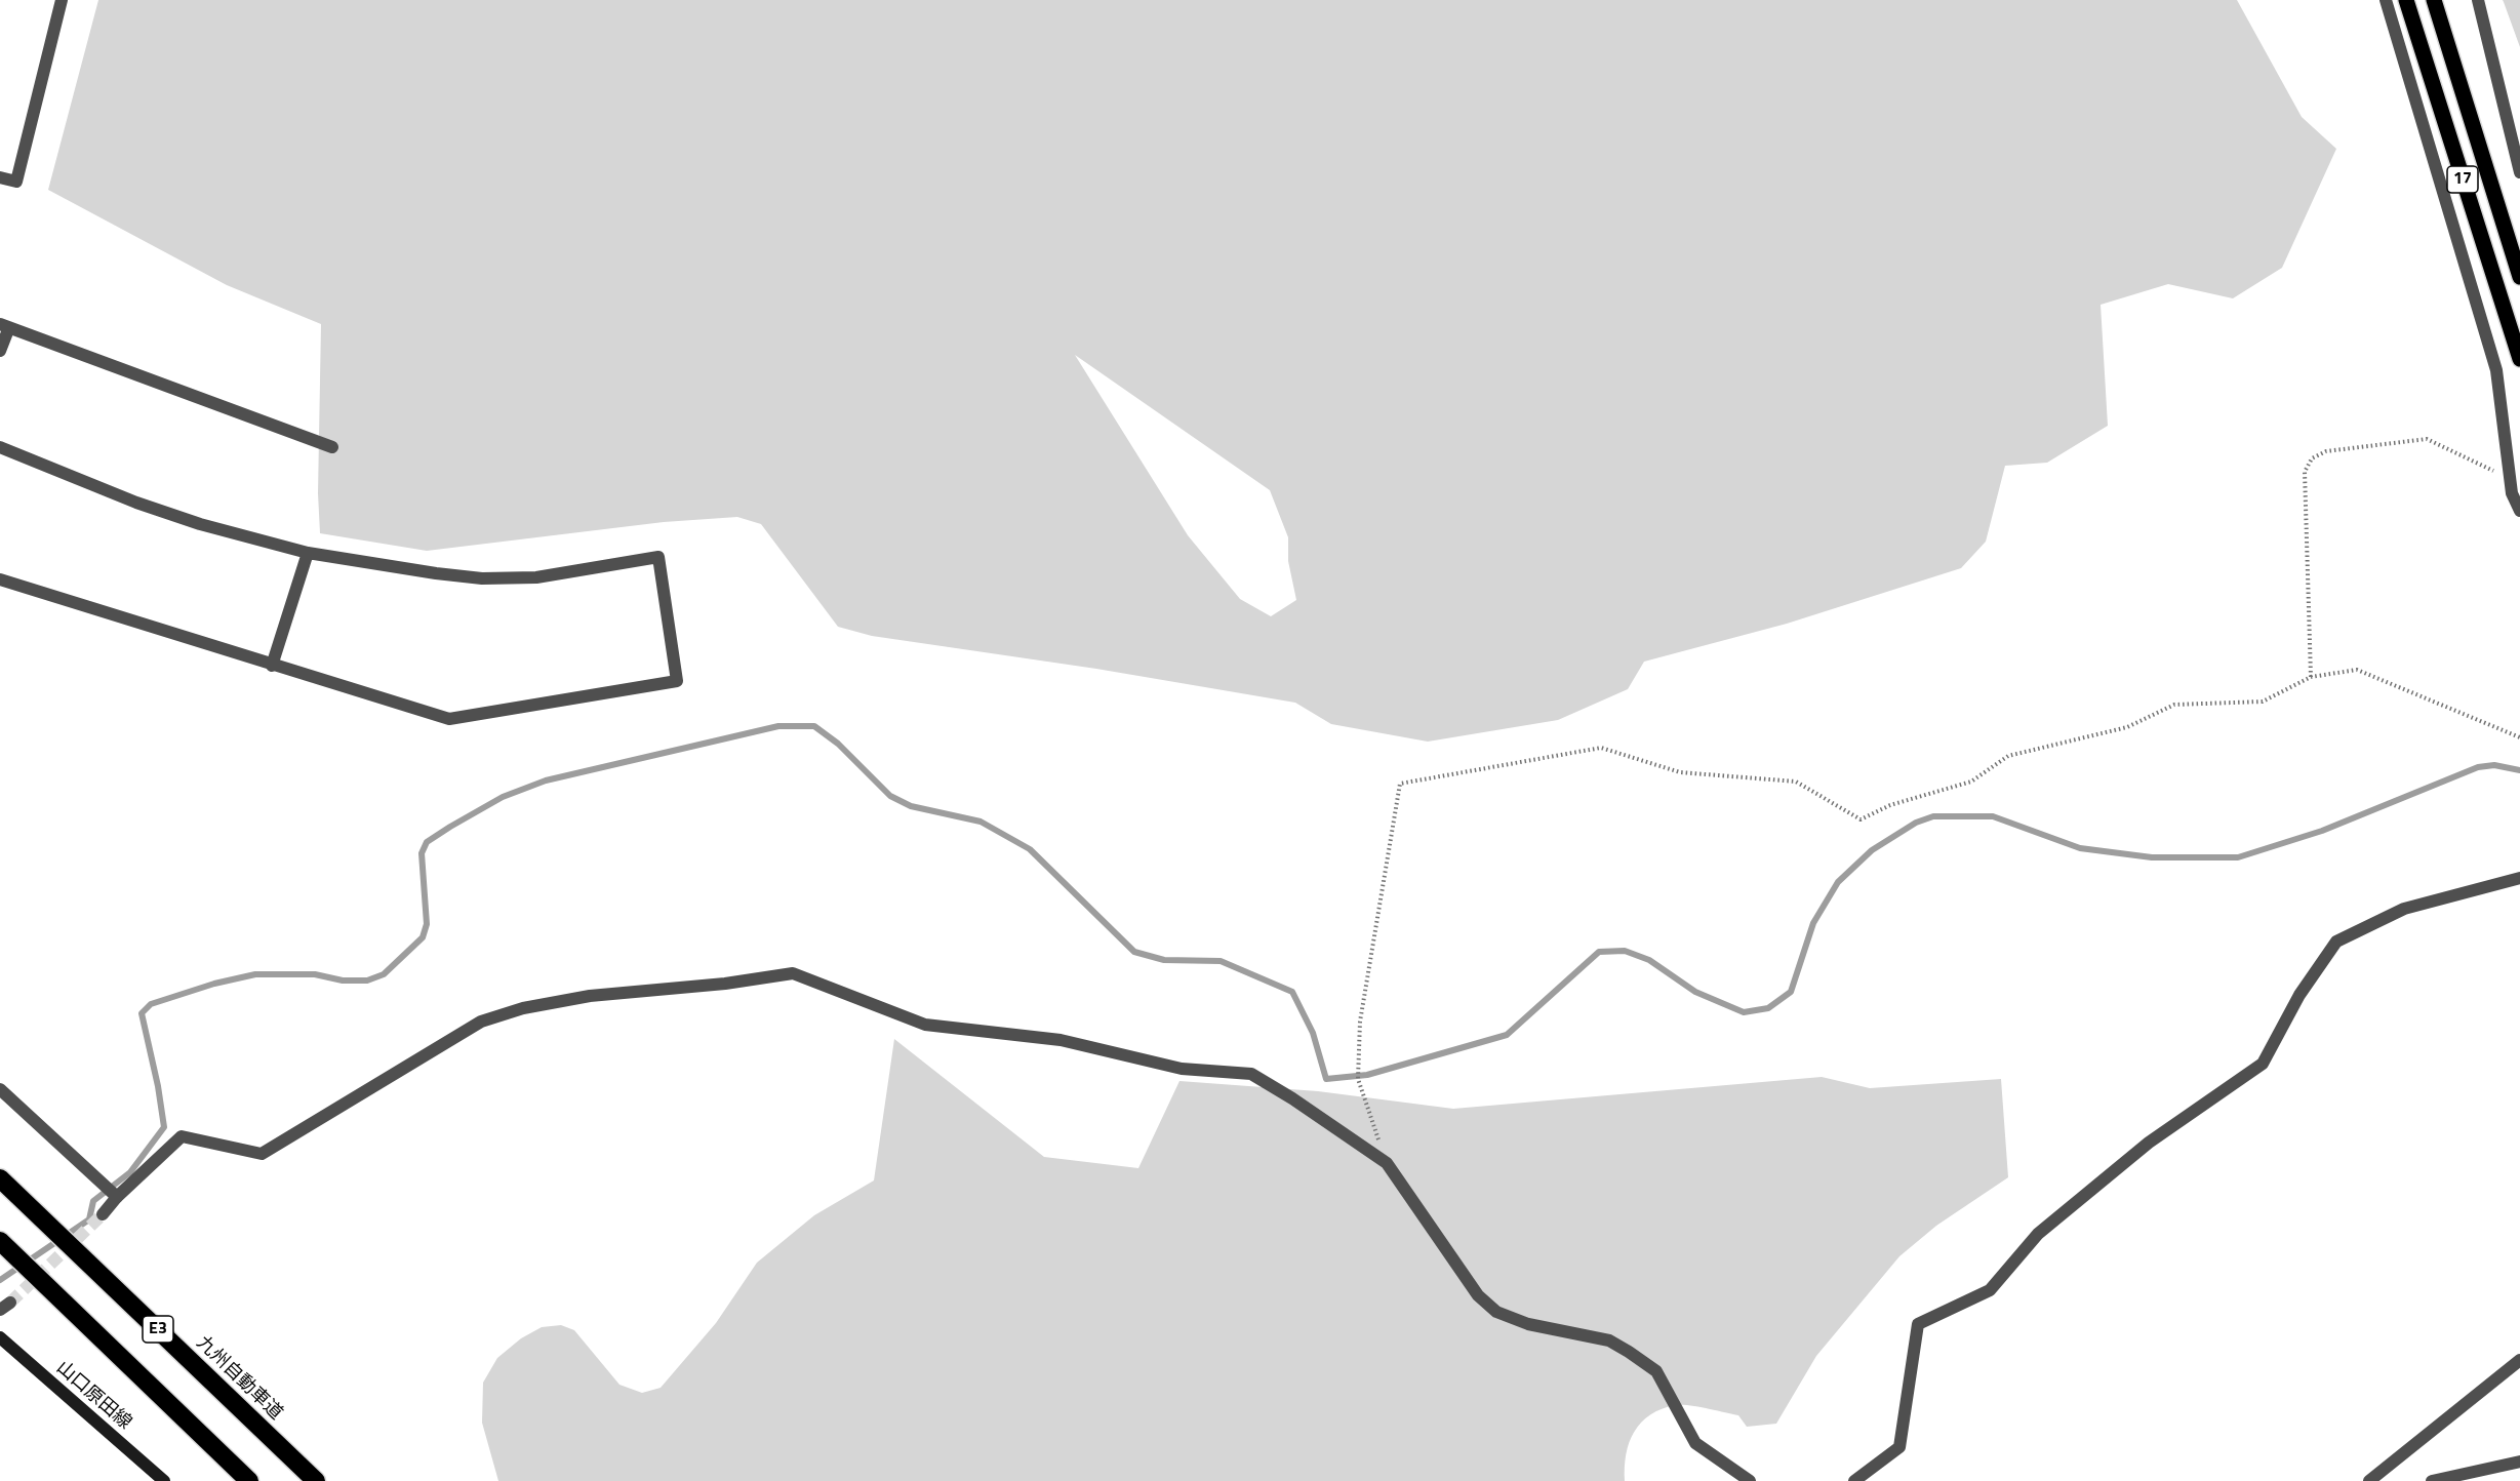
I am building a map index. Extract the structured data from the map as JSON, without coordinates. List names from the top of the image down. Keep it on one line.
{"streets":{"highway":["E3","九州自動車道"],"main road":["17","山口原田線"]}}
